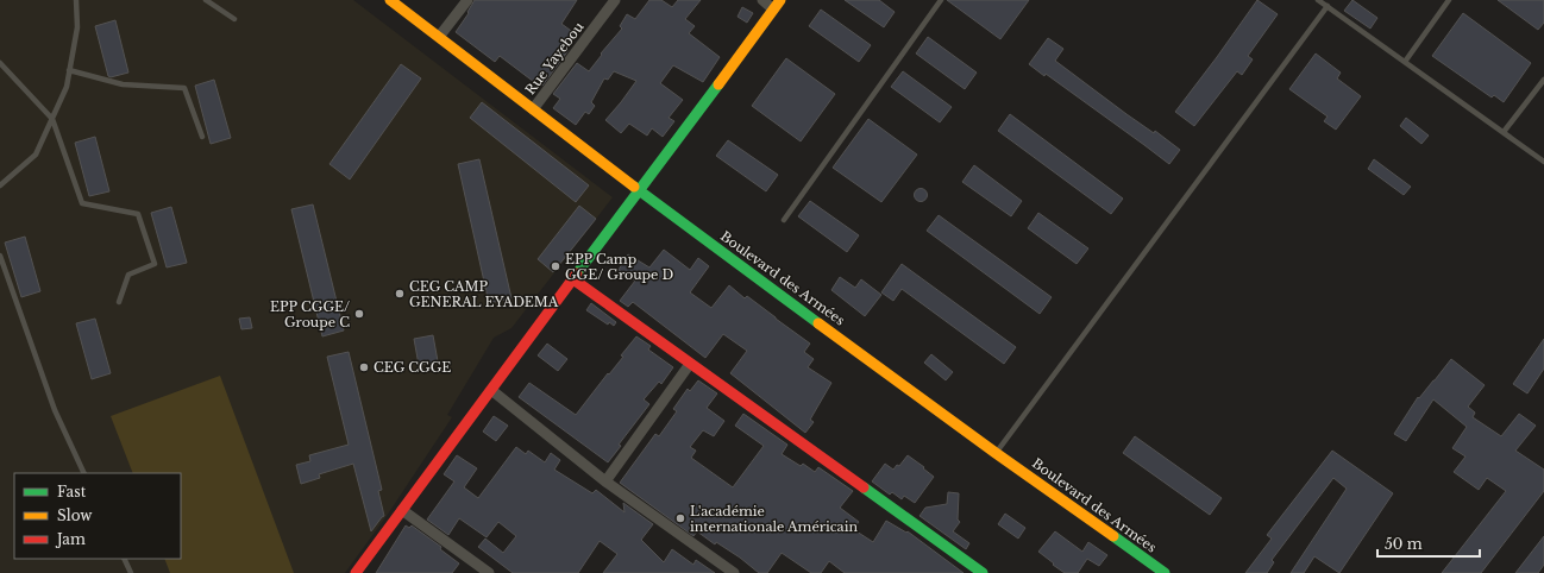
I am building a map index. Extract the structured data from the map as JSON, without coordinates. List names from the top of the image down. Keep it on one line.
{"streets":{"street":["Rue Yayebou","Boulevard des Armées"]},"crossings":[["Rue Yayebou","Boulevard des Armées"]],"places":["EPP Camp GGE/ Groupe D","CEG CAMP GENERAL EYADEMA","EPP CGGE/ Groupe C","CEG CGGE","L'académie internationale Américain"],"legend":["Fast","Slow","Jam"],"scale_bar":"50 m"}
